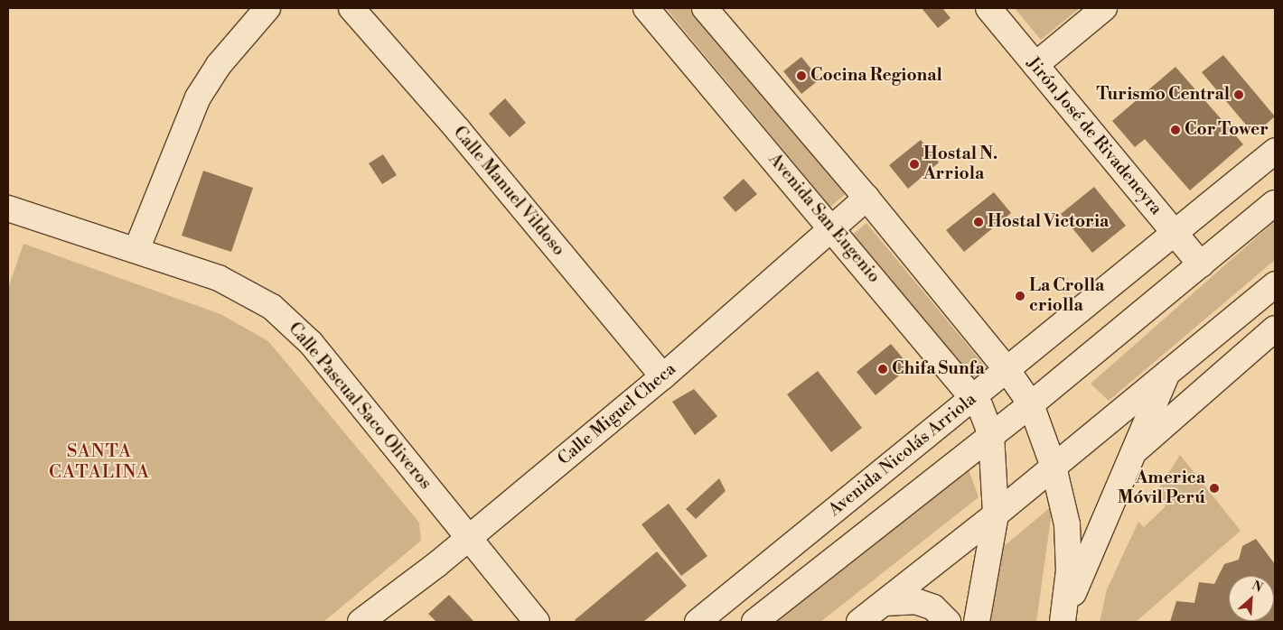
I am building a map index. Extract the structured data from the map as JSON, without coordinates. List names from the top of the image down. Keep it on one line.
{"streets":{"street":["Jirón José de Rivadeneyra","Calle Manuel Vildoso","Avenida San Eugenio","Calle Pascual Saco Oliveros","Calle Miguel Checa","Avenida Nicolás Arriola"]},"crossings":[["Jirón José de Rivadeneyra","Avenida Nicolás Arriola"],["Calle Manuel Vildoso","Calle Miguel Checa"],["Avenida San Eugenio","Calle Miguel Checa"],["Avenida San Eugenio","Avenida Nicolás Arriola"],["Calle Pascual Saco Oliveros","Calle Miguel Checa"]],"districts":["SANTA CATALINA"],"places":["Cocina Regional","Turismo Central","Cor Tower","Hostal N. Arriola","Hostal Victoria","La Crolla criolla","Chifa Sunfa","America Móvil Perú"],"north":"top right"}
